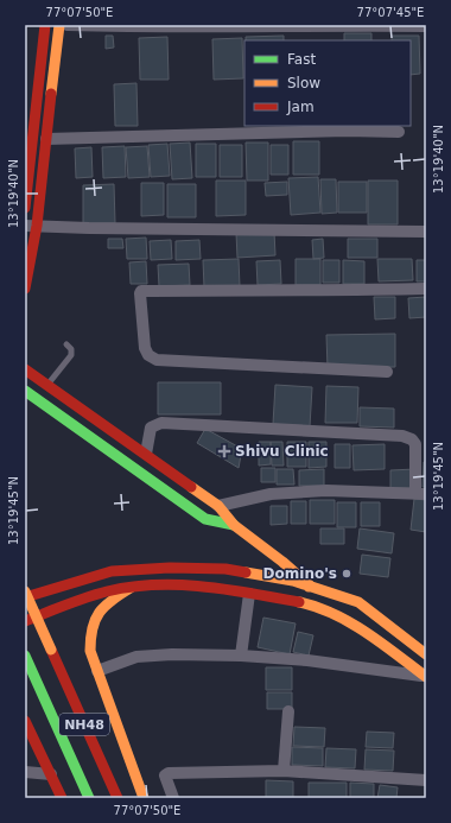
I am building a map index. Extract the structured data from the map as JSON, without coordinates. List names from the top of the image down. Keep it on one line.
{"streets":{"main road":["NH48"]},"places":{"health":["Shivu Clinic"],"other":["Domino's"]},"legend":["Fast","Slow","Jam"],"coordinates":["77°07'50\"E","77°07'45\"E","13°19'40\"N","13°19'45\"N"]}
